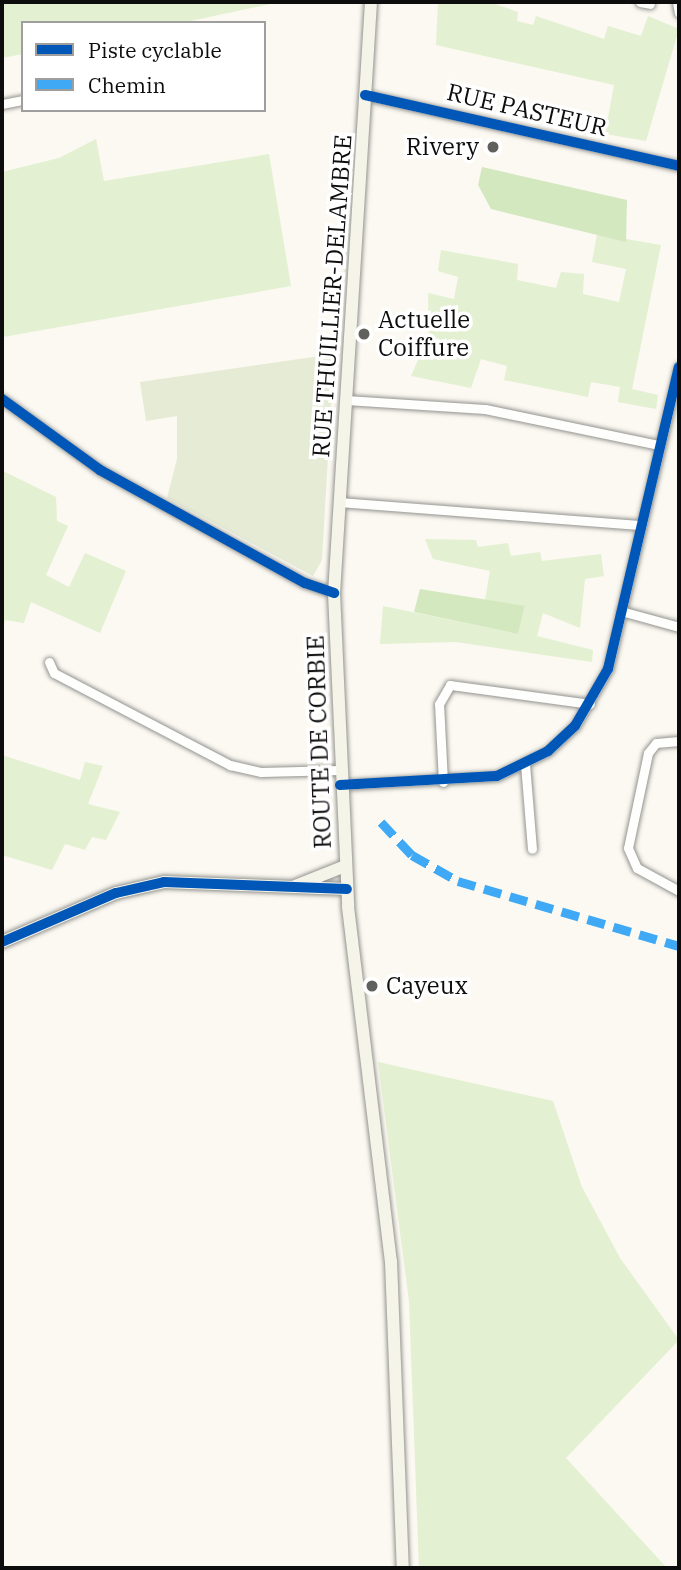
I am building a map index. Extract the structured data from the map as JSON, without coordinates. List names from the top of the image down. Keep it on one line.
{"streets":{"main road":["RUE THUILLIER-DELAMBRE","ROUTE DE CORBIE"],"street":["RUE PASTEUR"]},"crossings":[["RUE PASTEUR","RUE THUILLIER-DELAMBRE"],["RUE THUILLIER-DELAMBRE","ROUTE DE CORBIE"]],"places":["Rivery","Actuelle Coiffure","Cayeux"],"legend":["Piste cyclable","Chemin"]}
